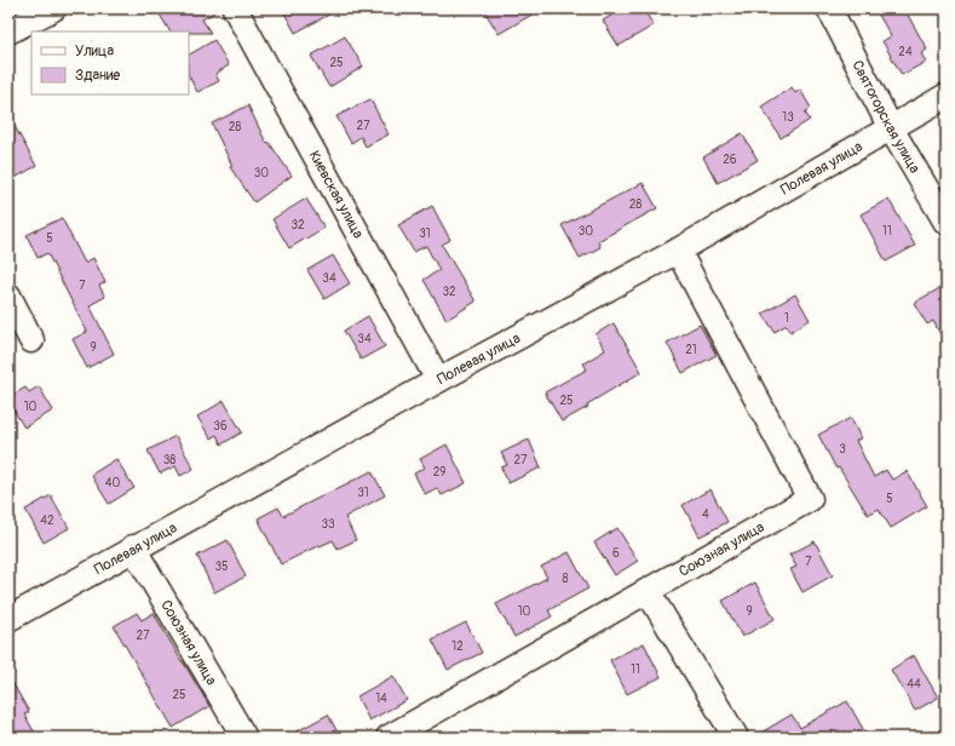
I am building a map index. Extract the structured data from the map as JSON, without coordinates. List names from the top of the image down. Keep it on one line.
{"streets":{"street":["Святогорская улица","Полевая улица","Киевская улица","Союзная улица"]},"crossings":[["Святогорская улица","Полевая улица"],["Полевая улица","Киевская улица"],["Полевая улица","Союзная улица"]],"house_numbers":["24","25","13","27","28","26","30","28","32","30","11","31","5","34","7","32","1","34","9","21","25","10","36","3","38","27","29","40","31","5","4","42","33","6","7","35","8","10","9","27","12","11","44","25","14"],"legend":["Улица","Здание"]}
